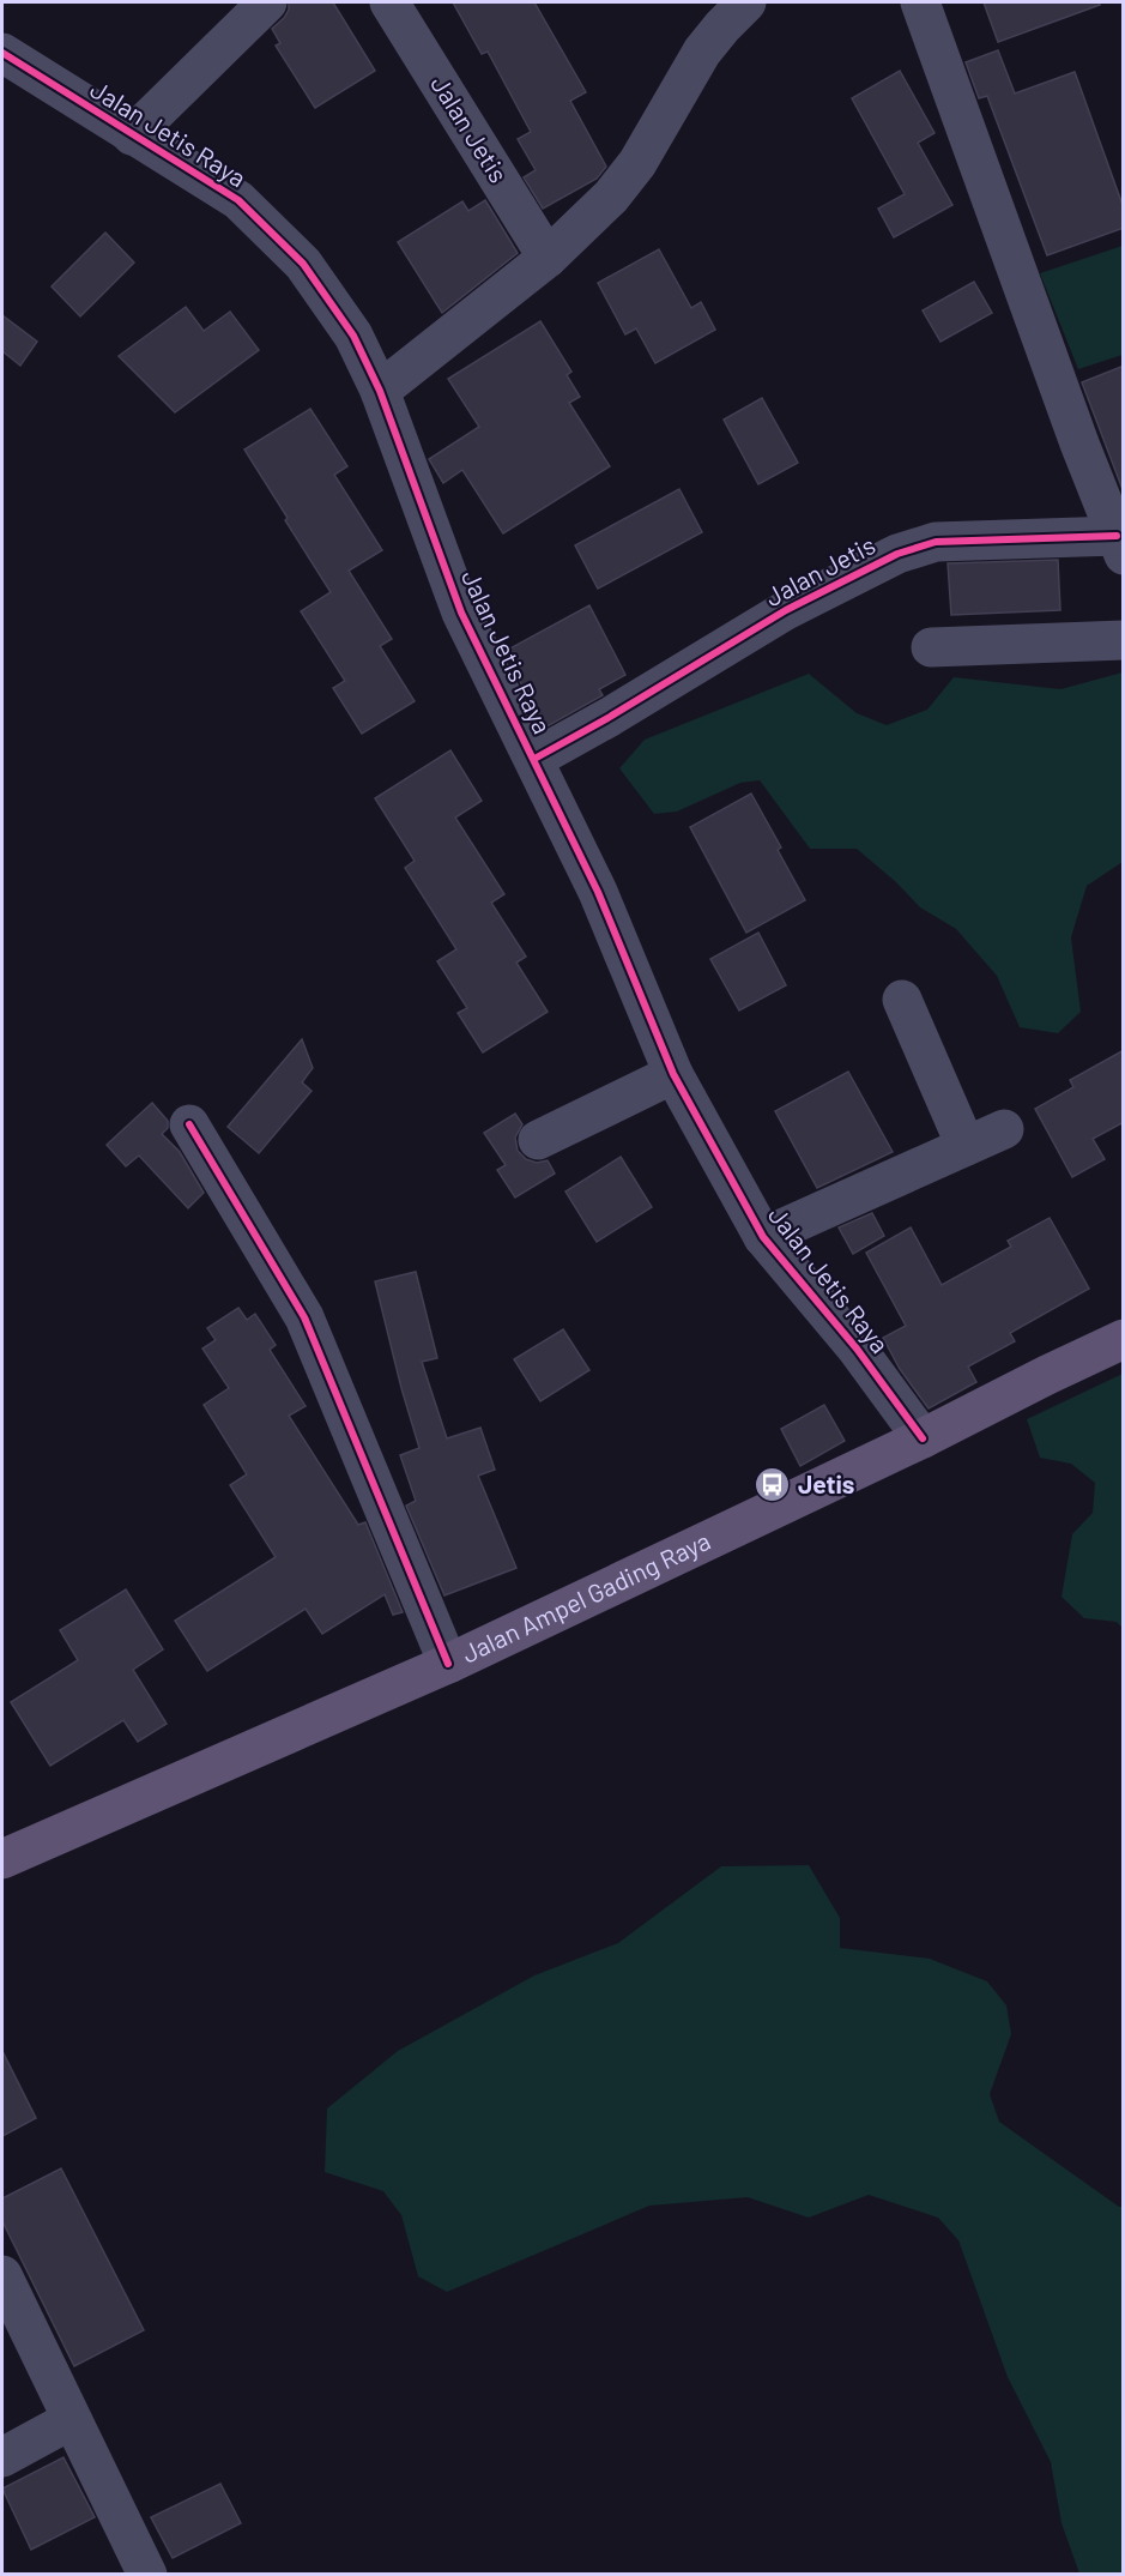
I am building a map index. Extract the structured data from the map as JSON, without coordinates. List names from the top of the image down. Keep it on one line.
{"streets":{"main road":["Jalan Ampel Gading Raya"],"street":["Jalan Jetis","Jalan Jetis Raya"]},"crossings":[["Jalan Jetis","Jalan Jetis Raya"],["Jalan Jetis Raya","Jalan Ampel Gading Raya"]],"places":{"bus stop":["Jetis"]}}
